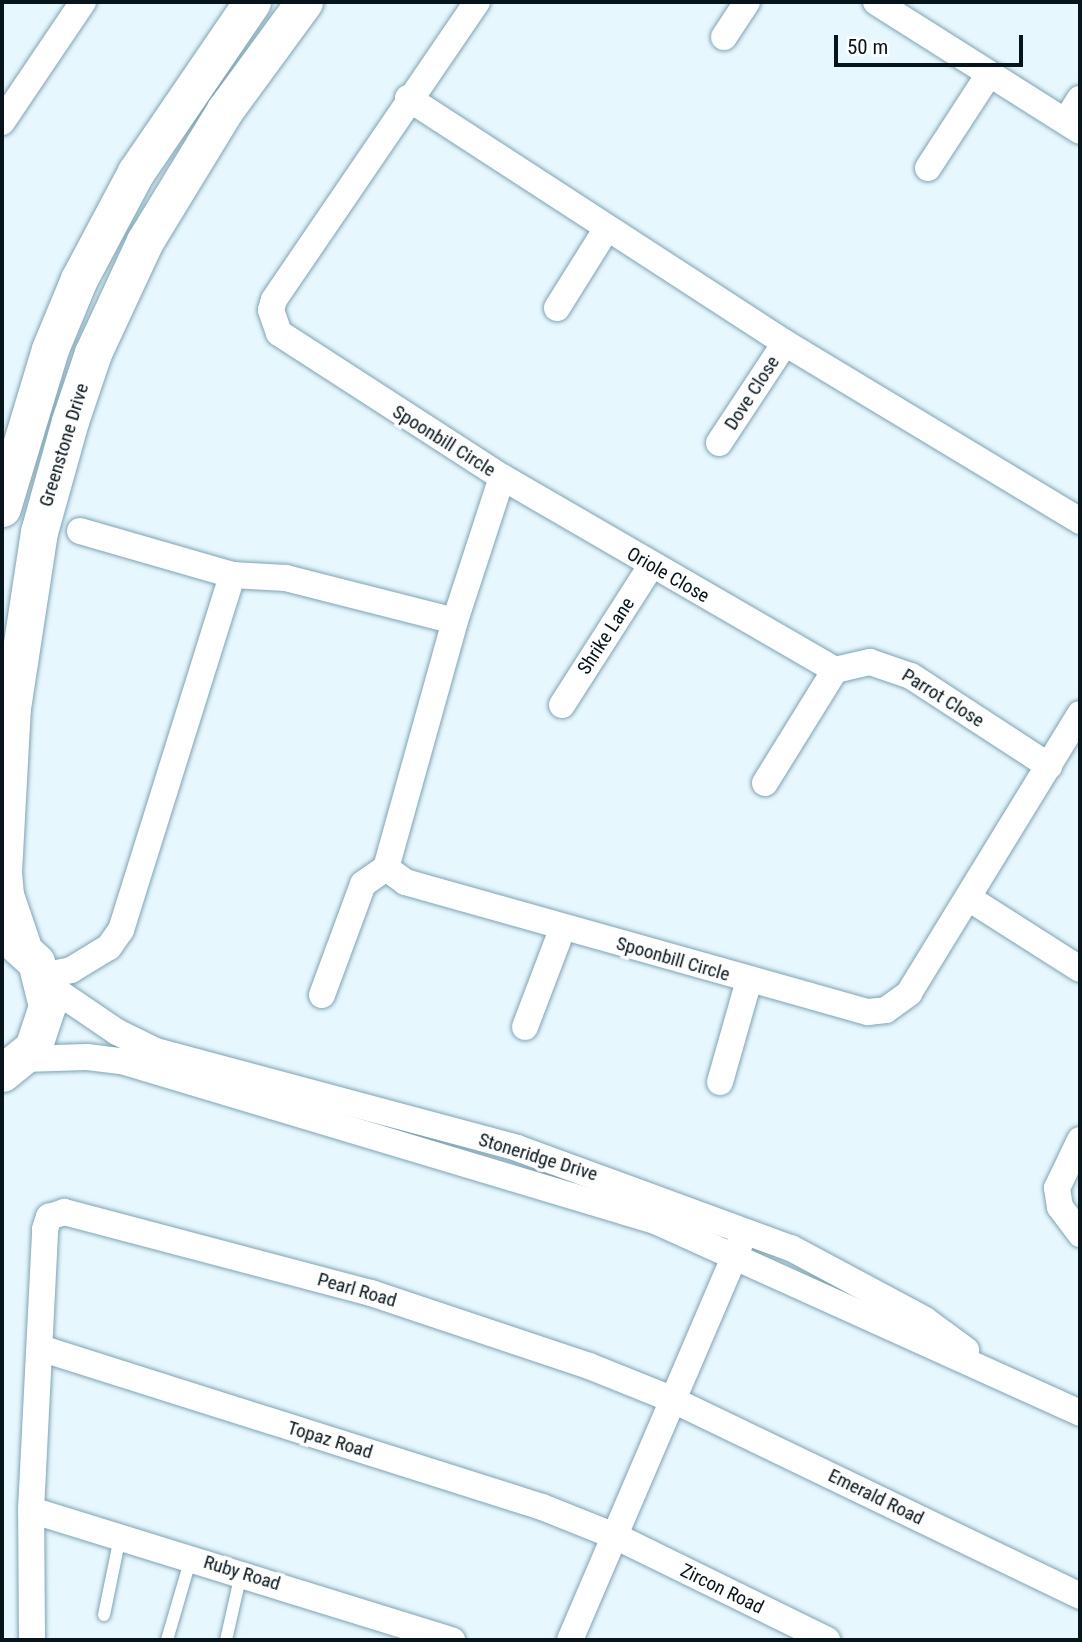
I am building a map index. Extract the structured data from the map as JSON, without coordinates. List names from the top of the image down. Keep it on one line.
{"streets":{"main road":["Greenstone Drive"],"street":["Dove Close","Spoonbill Circle","Oriole Close","Shrike Lane","Parrot Close","Stoneridge Drive","Pearl Road","Topaz Road","Emerald Road","Ruby Road","Zircon Road"]},"crossings":[["Spoonbill Circle","Oriole Close"],["Spoonbill Circle","Parrot Close"],["Greenstone Drive","Stoneridge Drive"],["Oriole Close","Shrike Lane"],["Oriole Close","Parrot Close"],["Pearl Road","Topaz Road"],["Pearl Road","Emerald Road"],["Topaz Road","Zircon Road"]],"scale_bar":"50 m"}
